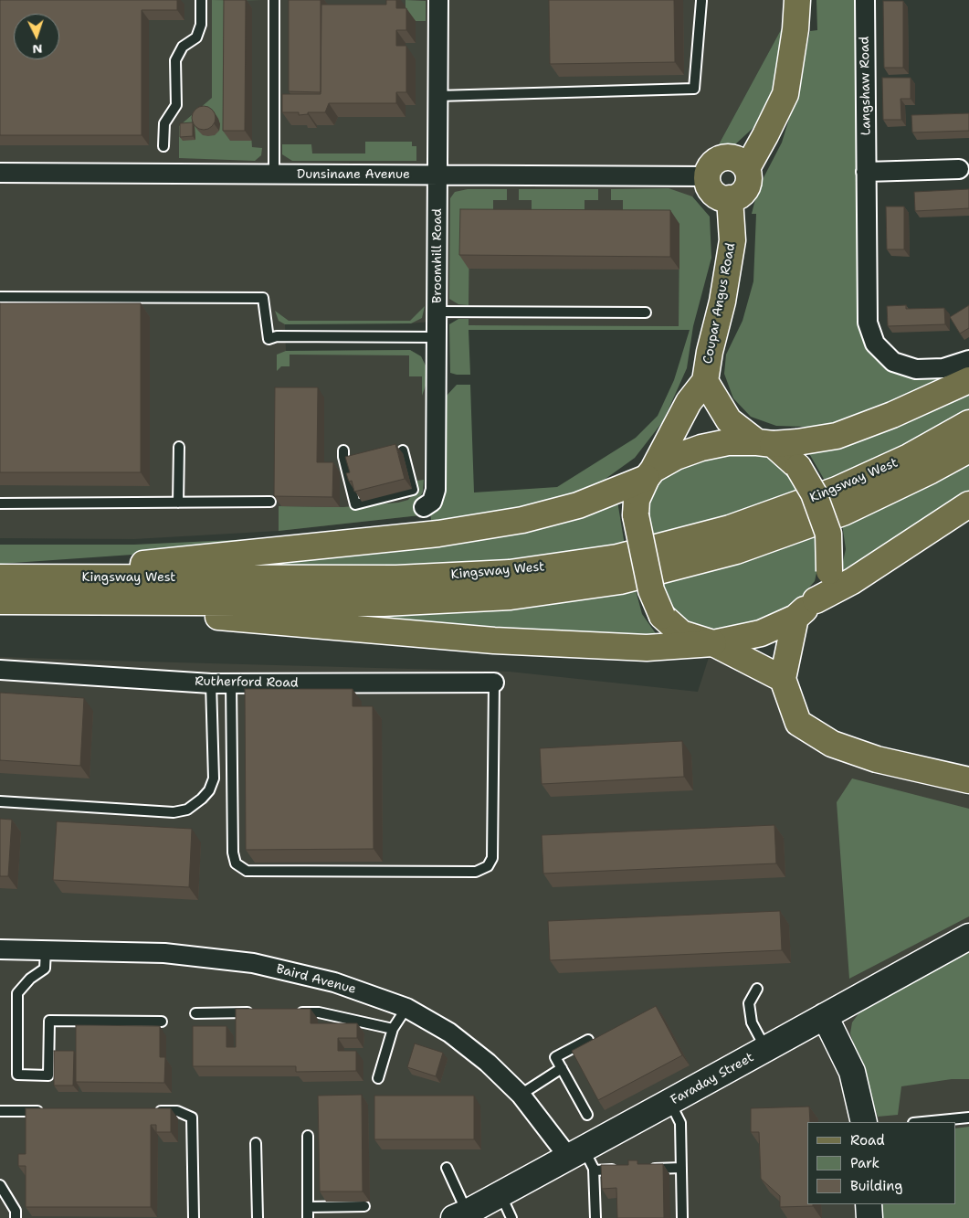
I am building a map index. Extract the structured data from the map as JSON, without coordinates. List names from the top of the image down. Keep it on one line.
{"streets":{"main road":["Coupar Angus Road","Kingsway West"],"street":["Langshaw Road","Dunsinane Avenue","Broomhill Road","Rutherford Road","Baird Avenue","Faraday Street"]},"crossings":[["Dunsinane Avenue","Broomhill Road"],["Dunsinane Avenue","Coupar Angus Road"],["Baird Avenue","Faraday Street"]],"legend":["Road","Park","Building"],"north":"bottom"}
